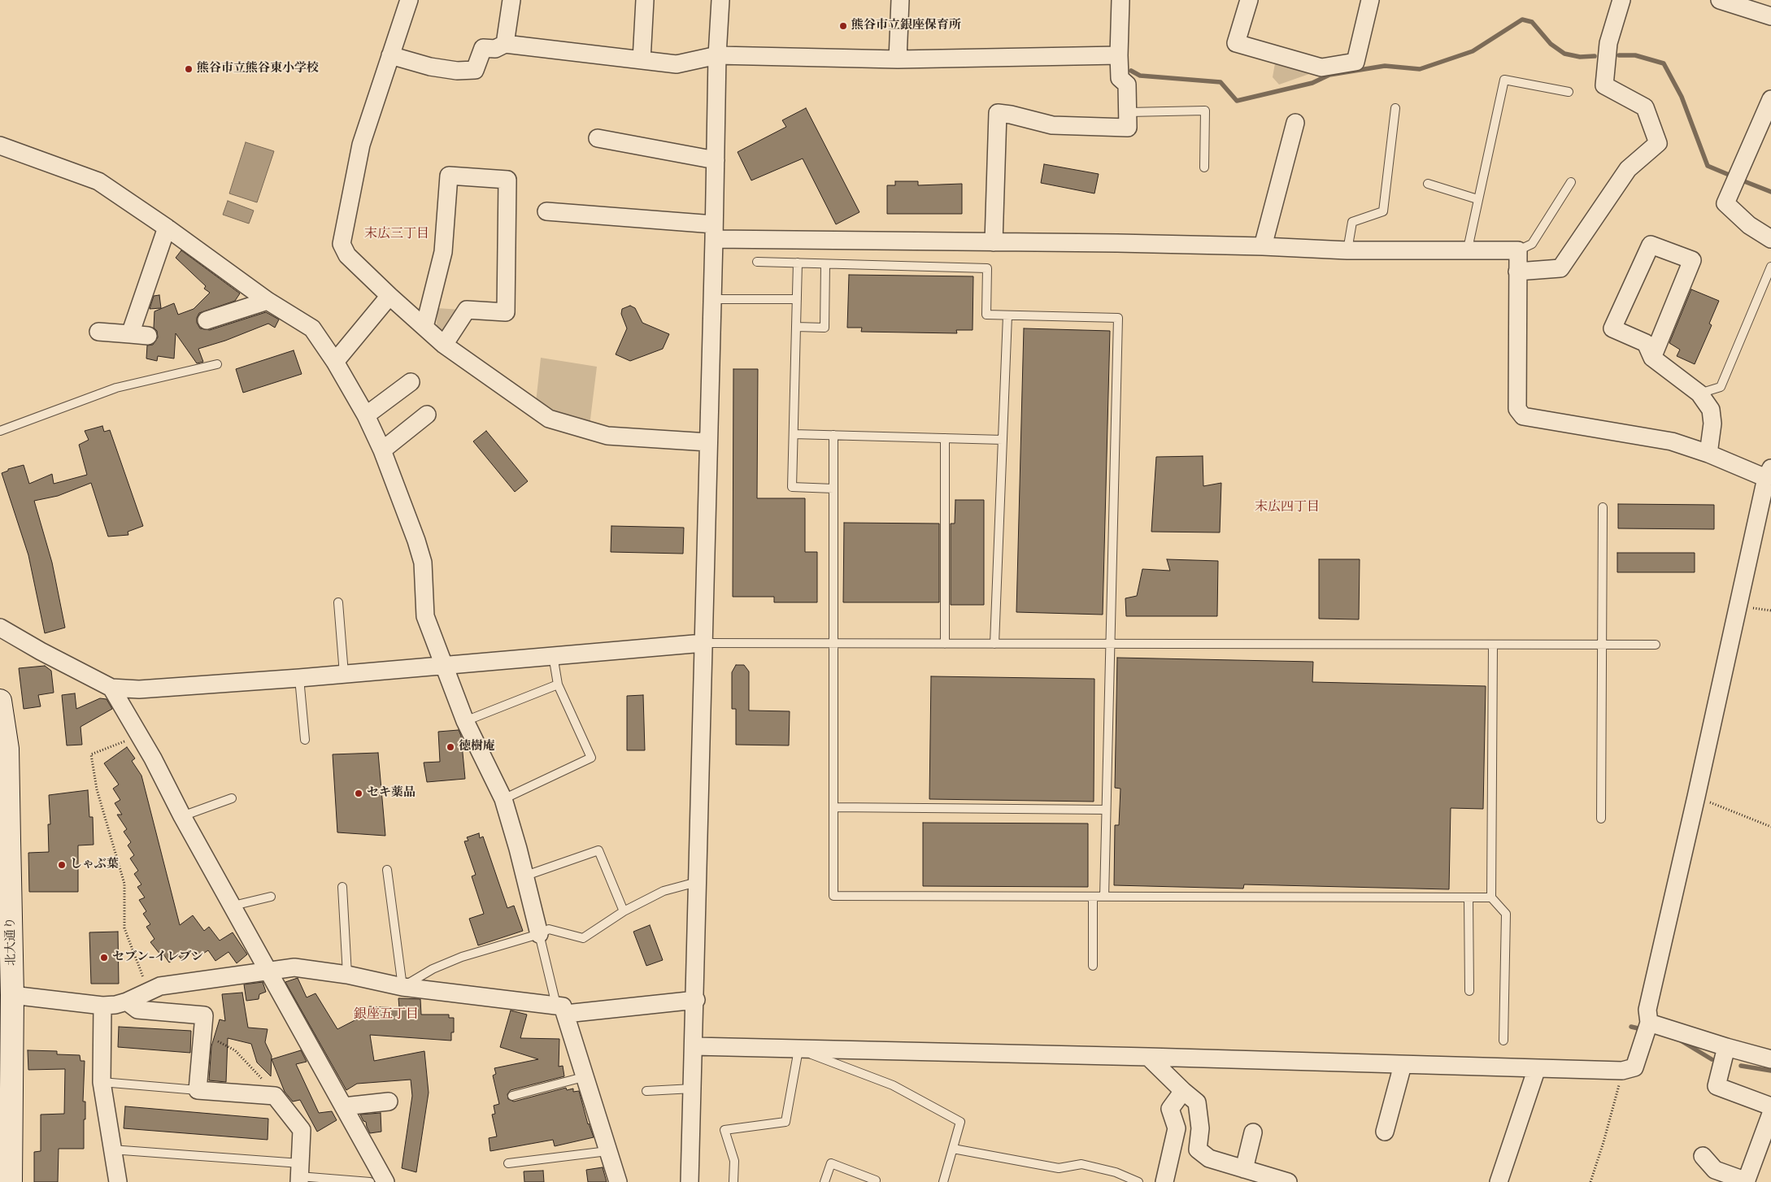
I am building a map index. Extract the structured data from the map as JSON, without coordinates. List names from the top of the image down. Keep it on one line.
{"streets":{"street":["北大通り"]},"districts":["末広三丁目","末広四丁目","銀座五丁目"],"places":["熊谷市立銀座保育所","熊谷市立熊谷東小学校","徳樹庵","セキ薬品","しゃぶ葉","セブン-イレブン"]}
